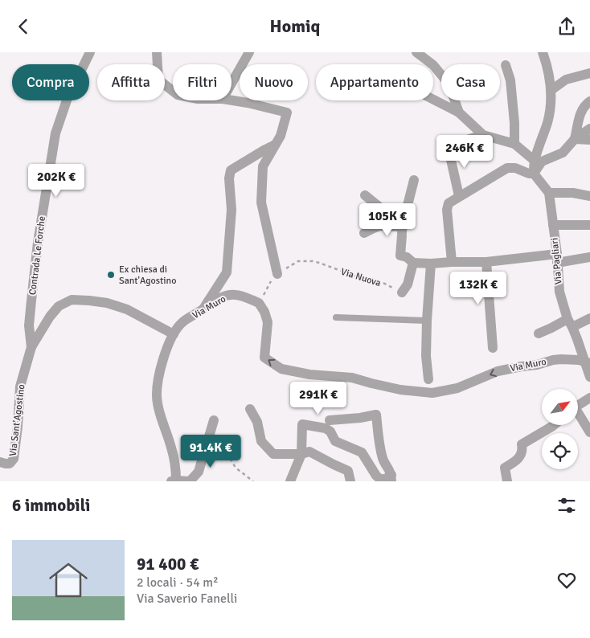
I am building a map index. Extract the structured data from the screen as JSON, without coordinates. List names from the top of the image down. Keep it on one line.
{"streets":{"street":["Contrada Le Forche","Via Pagliari","Via Muro","Via Sant'Agostino"],"path":["Via Nuova"]},"crossings":[["Contrada Le Forche","Via Sant'Agostino"],["Via Pagliari","Via Muro"],["Via Nuova","Via Muro"],["Via Muro","Via Sant'Agostino"]],"one_way":["Via Muro"],"places":["Ex chiesa di Sant'Agostino"],"north":"top right","page":{"header":"Homiq","chip":["Compra","Affitta","Filtri","Nuovo","Appartamento","Casa"],"price":["246K €","202K €","105K €","132K €","291K €","91.4K €"],"heading":"6 immobili","list":[{"name":"91 400 €","note":"2 locali · 54 m² · Via Saverio Fanelli"}]}}
